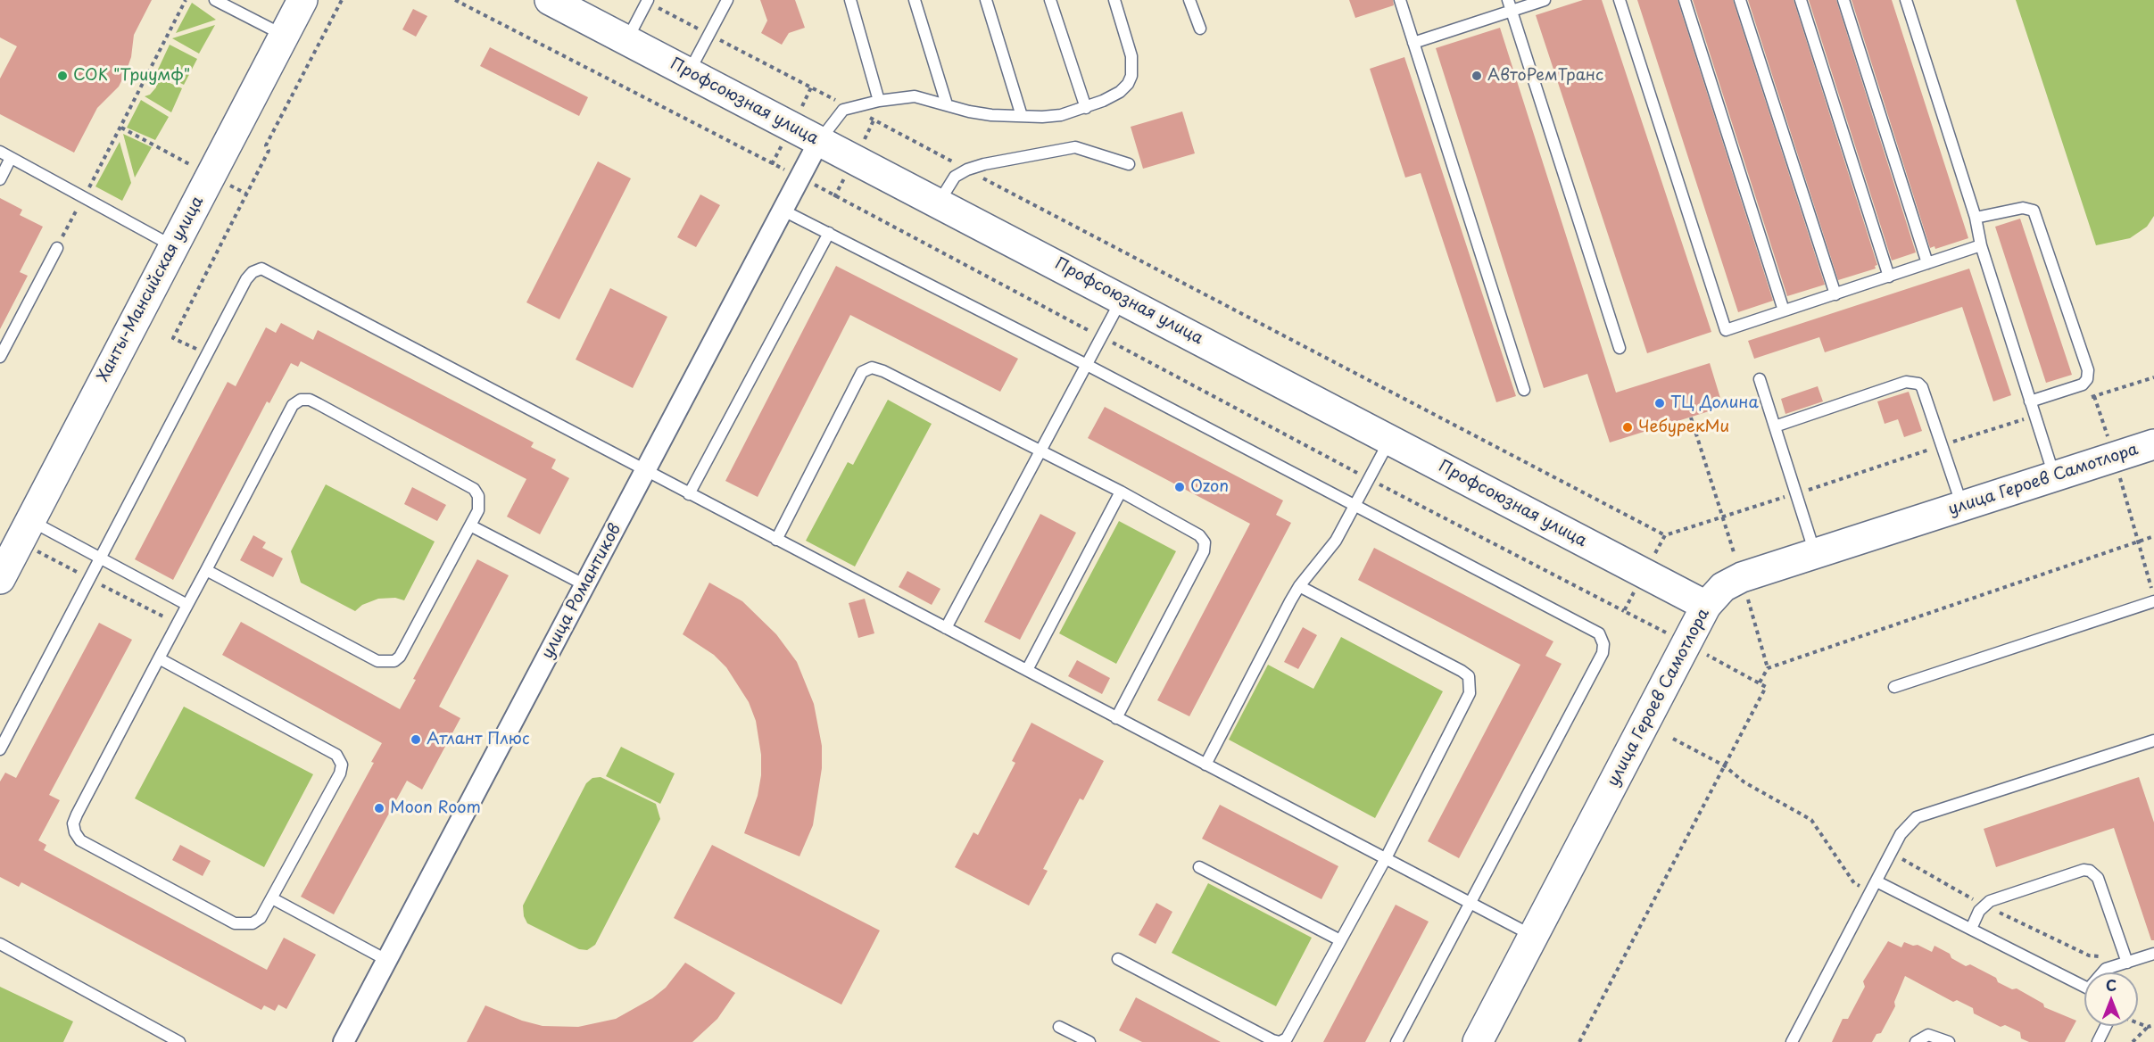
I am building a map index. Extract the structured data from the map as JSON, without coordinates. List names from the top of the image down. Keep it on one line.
{"streets":{"main road":["Профсоюзная улица","Ханты-Мансийская улица","улица Героев Самотлора"],"street":["улица Романтиков"]},"crossings":[["Профсоюзная улица","улица Героев Самотлора"],["Профсоюзная улица","улица Романтиков"]],"places":["СОК \"Триумф\"","АвтоРемТранс","ТЦ Долина","ЧебурекМи","Ozon","Атлант Плюс","Moon Room"],"north":"top"}
